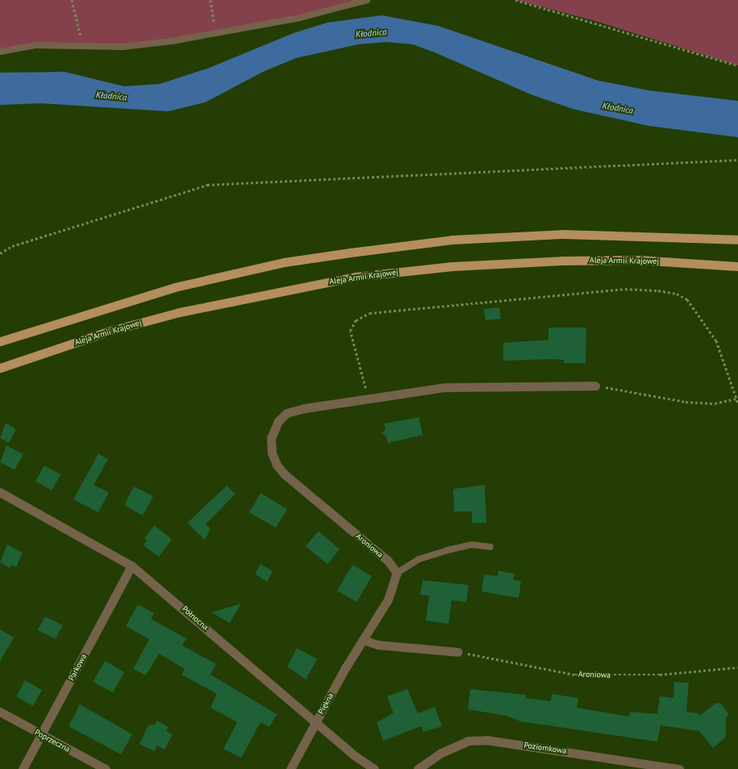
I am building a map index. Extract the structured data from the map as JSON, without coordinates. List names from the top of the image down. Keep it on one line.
{"streets":{"main road":["Aleja Armii Krajowej"],"street":["Aroniowa","Północna","Parkowa","Piękna","Poprzeczna","Poziomkowa"]},"crossings":[["Północna","Parkowa"],["Północna","Piękna"],["Parkowa","Poprzeczna"]],"water":["Kłodnica"]}
